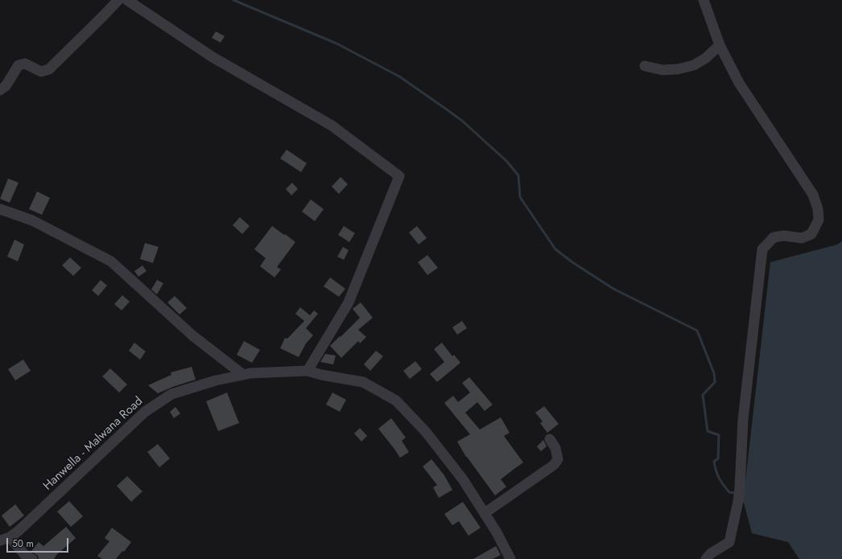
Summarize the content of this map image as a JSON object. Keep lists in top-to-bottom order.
{
  "streets": {
    "street": ["Hanwella - Malwana Road"]
  },
  "scale_bar": "50 m"
}
